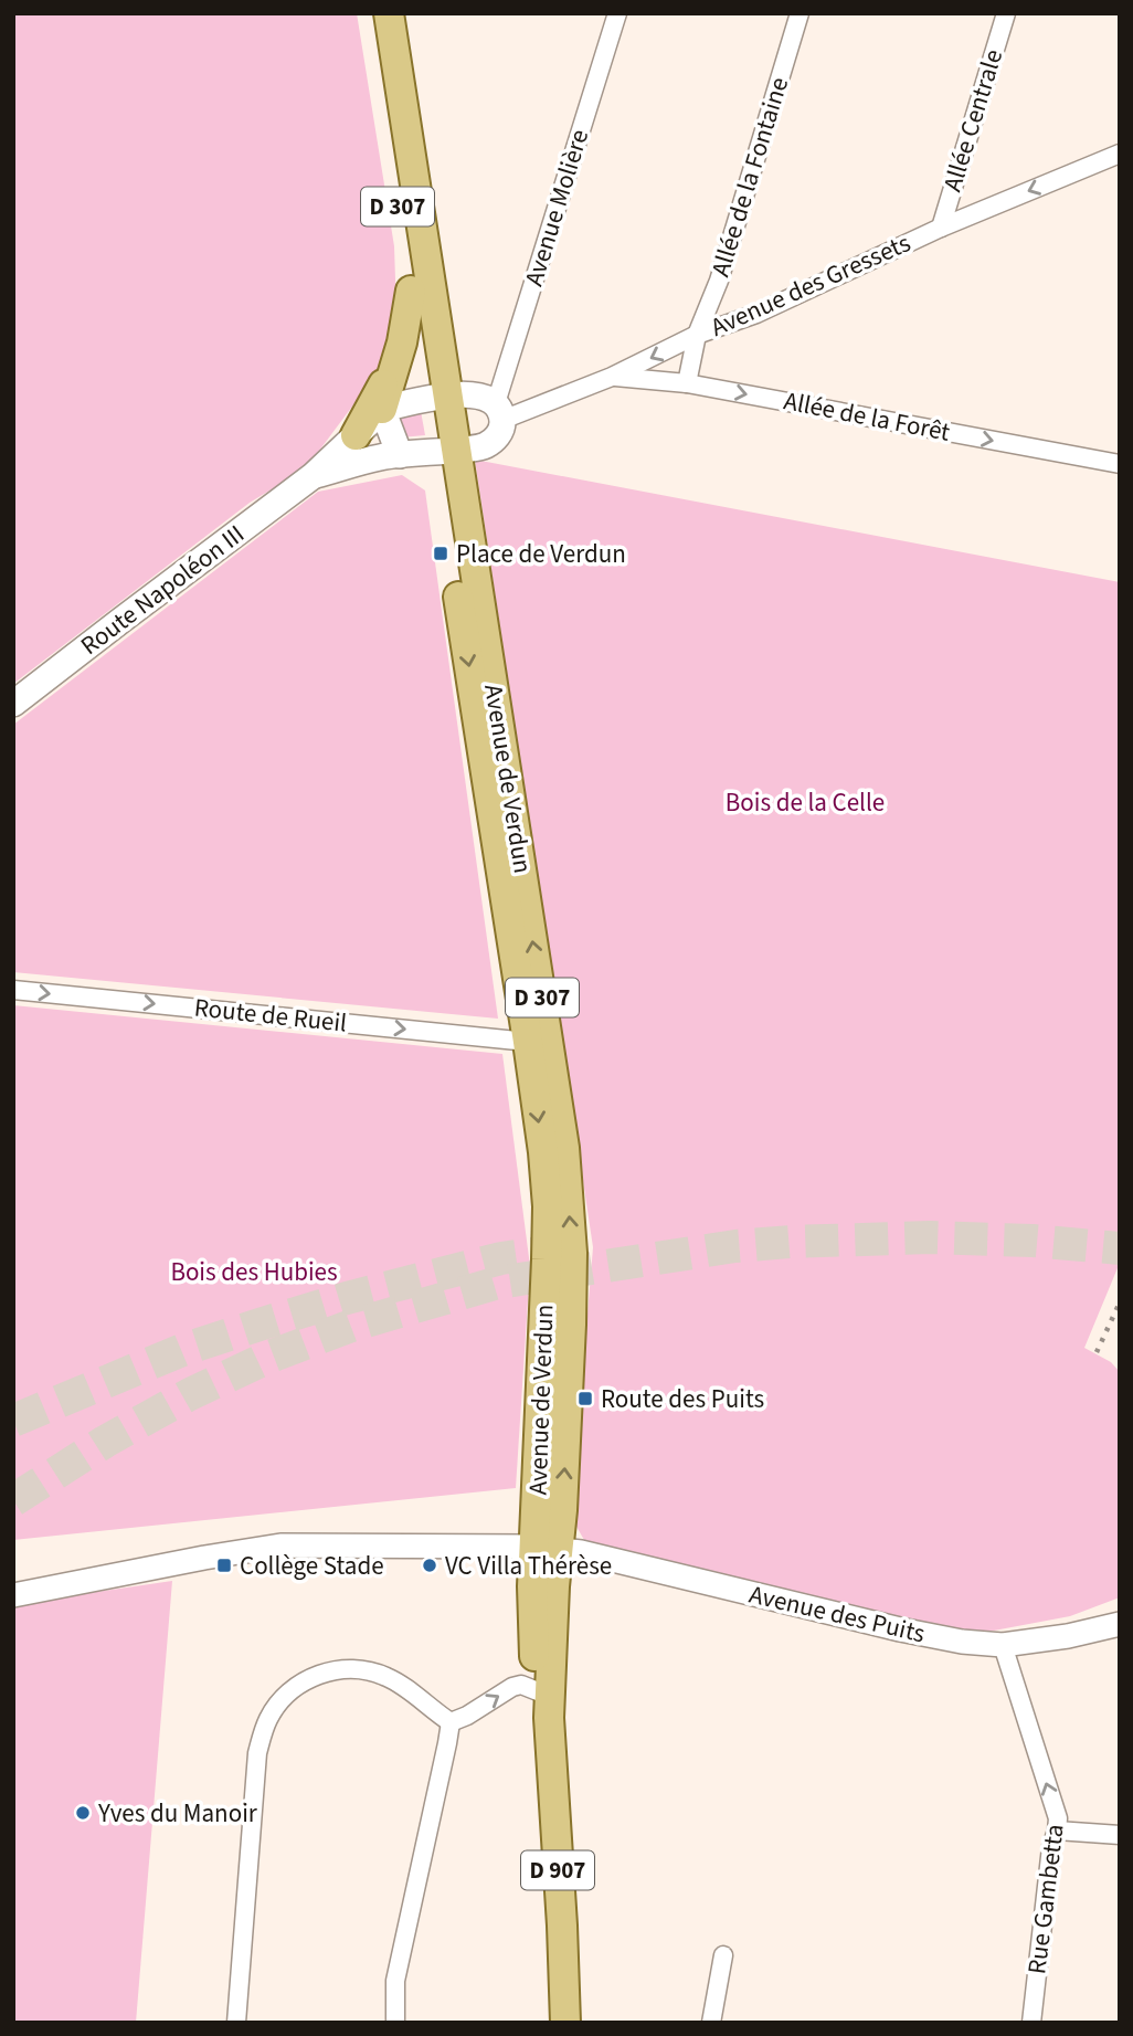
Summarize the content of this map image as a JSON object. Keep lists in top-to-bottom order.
{
  "streets": {
    "main road": [
      "D 307",
      "Route Napoléon III",
      "Avenue de Verdun",
      "D 907"
    ],
    "street": [
      "Allée Centrale",
      "Allée de la Fontaine",
      "Avenue Molière",
      "Avenue des Gressets",
      "Allée de la Forêt",
      "Route de Rueil",
      "Avenue des Puits",
      "Rue Gambetta"
    ]
  },
  "crossings": [
    ["Allée Centrale", "Avenue des Gressets"],
    ["Allée de la Fontaine", "Avenue des Gressets"],
    ["Allée de la Fontaine", "Allée de la Forêt"],
    ["Avenue Molière", "Avenue des Gressets"],
    ["Avenue des Gressets", "Allée de la Forêt"],
    ["Route Napoléon III", "Avenue de Verdun"],
    ["Avenue de Verdun", "Route de Rueil"],
    ["Avenue de Verdun", "Avenue des Puits"],
    ["Avenue de Verdun", "D 907"],
    ["Avenue des Puits", "D 907"],
    ["Avenue des Puits", "Rue Gambetta"]
  ],
  "one_way": [
    "Avenue des Gressets",
    "Allée de la Forêt",
    "Route de Rueil",
    "Rue Gambetta"
  ],
  "parks": ["Bois de la Celle", "Bois des Hubies"],
  "places": {
    "transit": ["Place de Verdun", "Route des Puits", "Collège Stade"],
    "other": ["VC Villa Thérèse", "Yves du Manoir"]
  }
}
